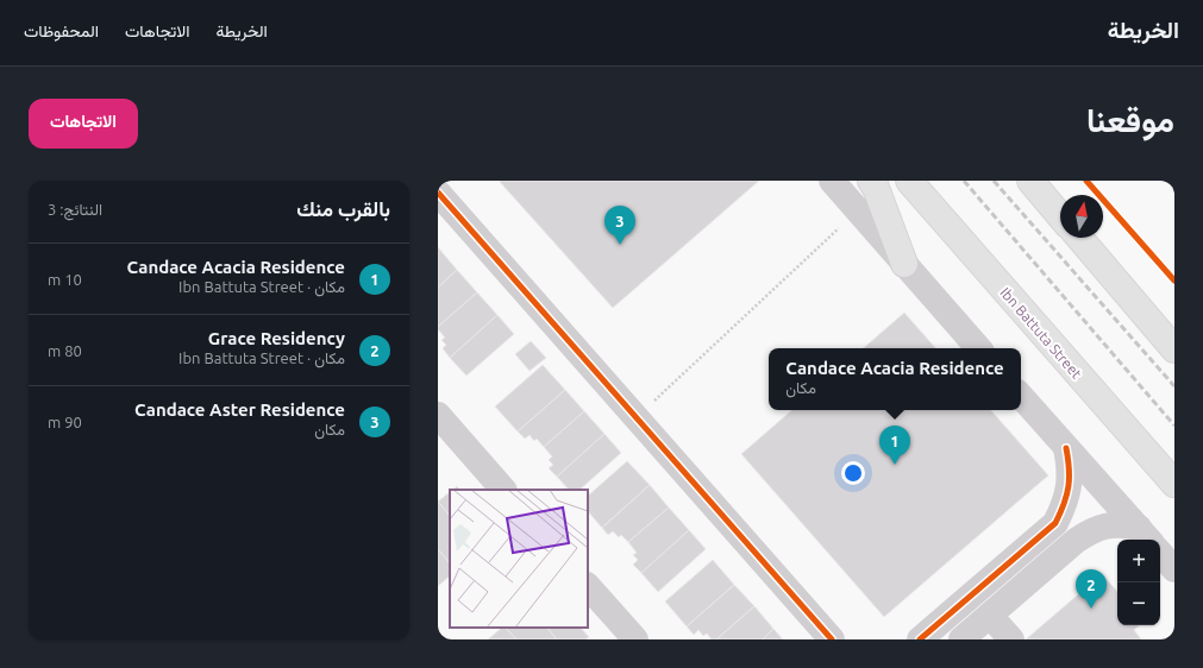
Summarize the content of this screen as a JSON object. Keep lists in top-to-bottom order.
{
  "streets": {
    "main road": ["Ibn Battuta Street"]
  },
  "north": "top",
  "page": {
    "header": "الخريطة",
    "nav": ["الخريطة", "الاتجاهات", "المحفوظات"],
    "title": "موقعنا",
    "buttons": "الاتجاهات",
    "heading": ["بالقرب منك", "النتائج: 3"],
    "pins": ["3", "1", "2"],
    "list": [
      {
        "mark": "1",
        "name": "Candace Acacia Residence",
        "note": "مكان · Ibn Battuta Street",
        "value": "10 m"
      },
      {
        "mark": "2",
        "name": "Grace Residency",
        "note": "مكان · Ibn Battuta Street",
        "value": "80 m"
      },
      {
        "mark": "3",
        "name": "Candace Aster Residence",
        "note": "مكان",
        "value": "90 m"
      }
    ],
    "popup": ["Candace Acacia Residence", "مكان"],
    "map_buttons": ["+", "−"]
  }
}
